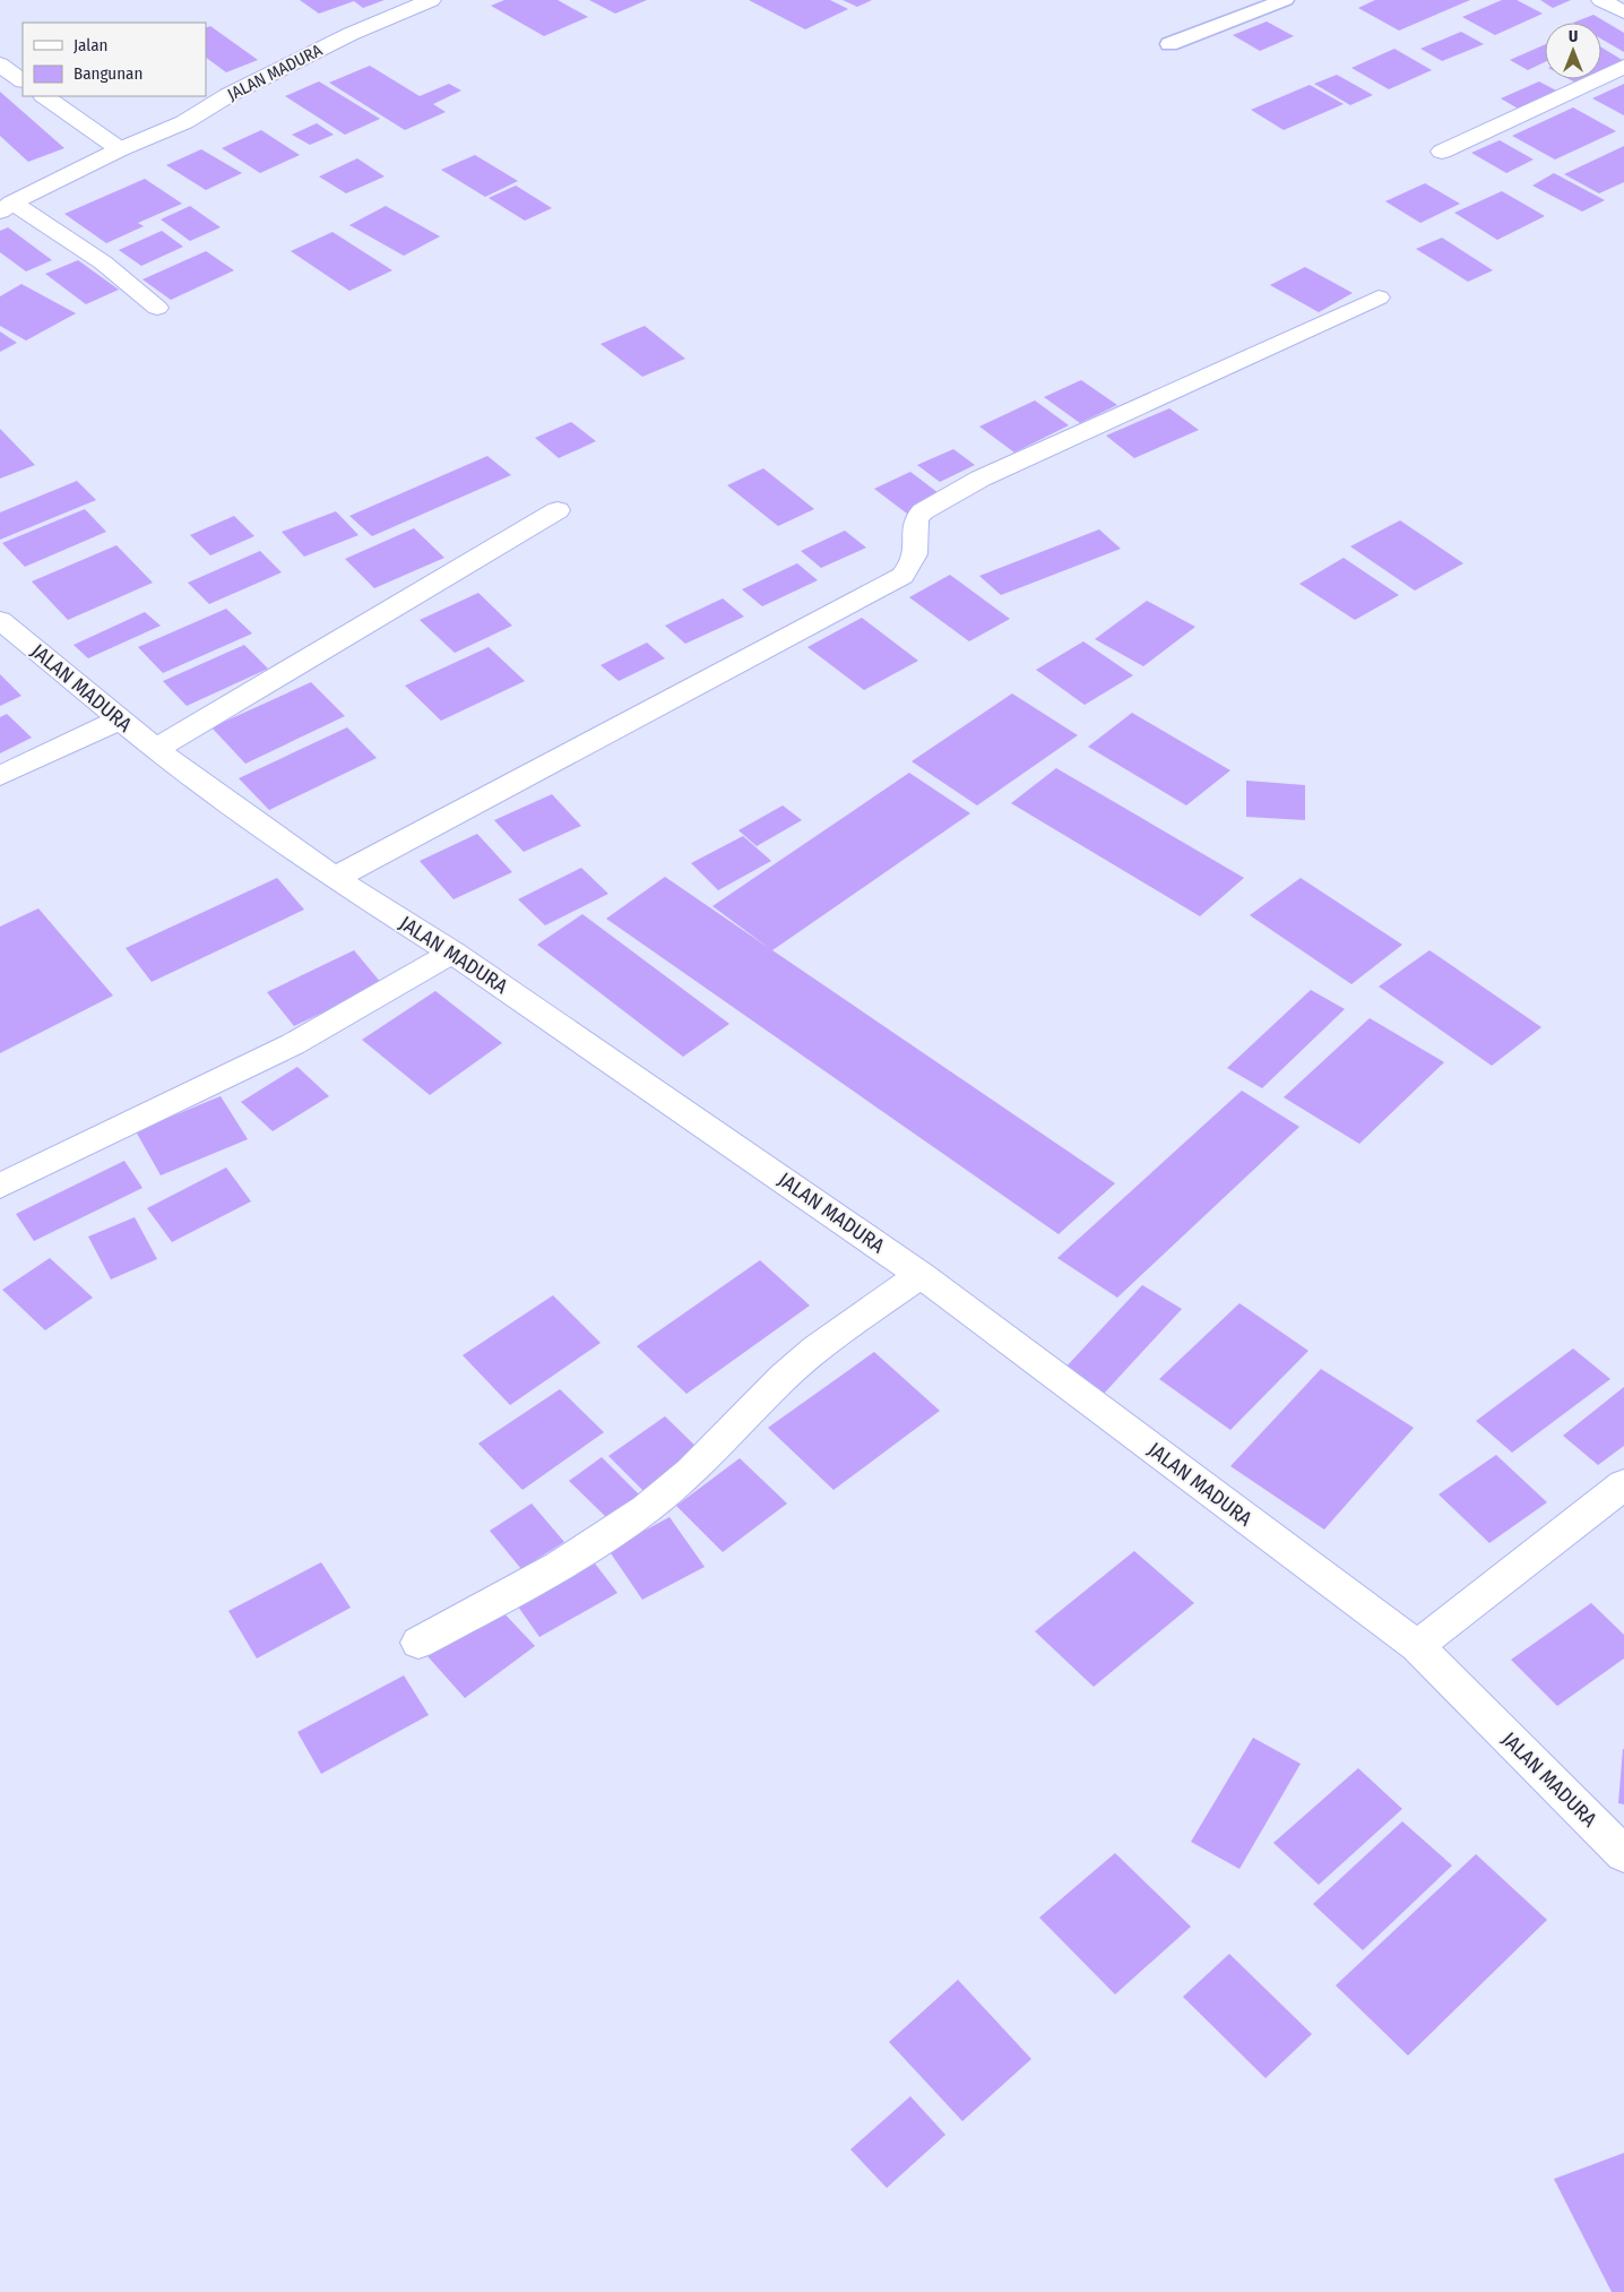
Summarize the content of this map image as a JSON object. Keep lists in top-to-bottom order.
{
  "streets": {
    "street": ["JALAN MADURA"]
  },
  "legend": ["Jalan", "Bangunan"],
  "north": "top"
}
